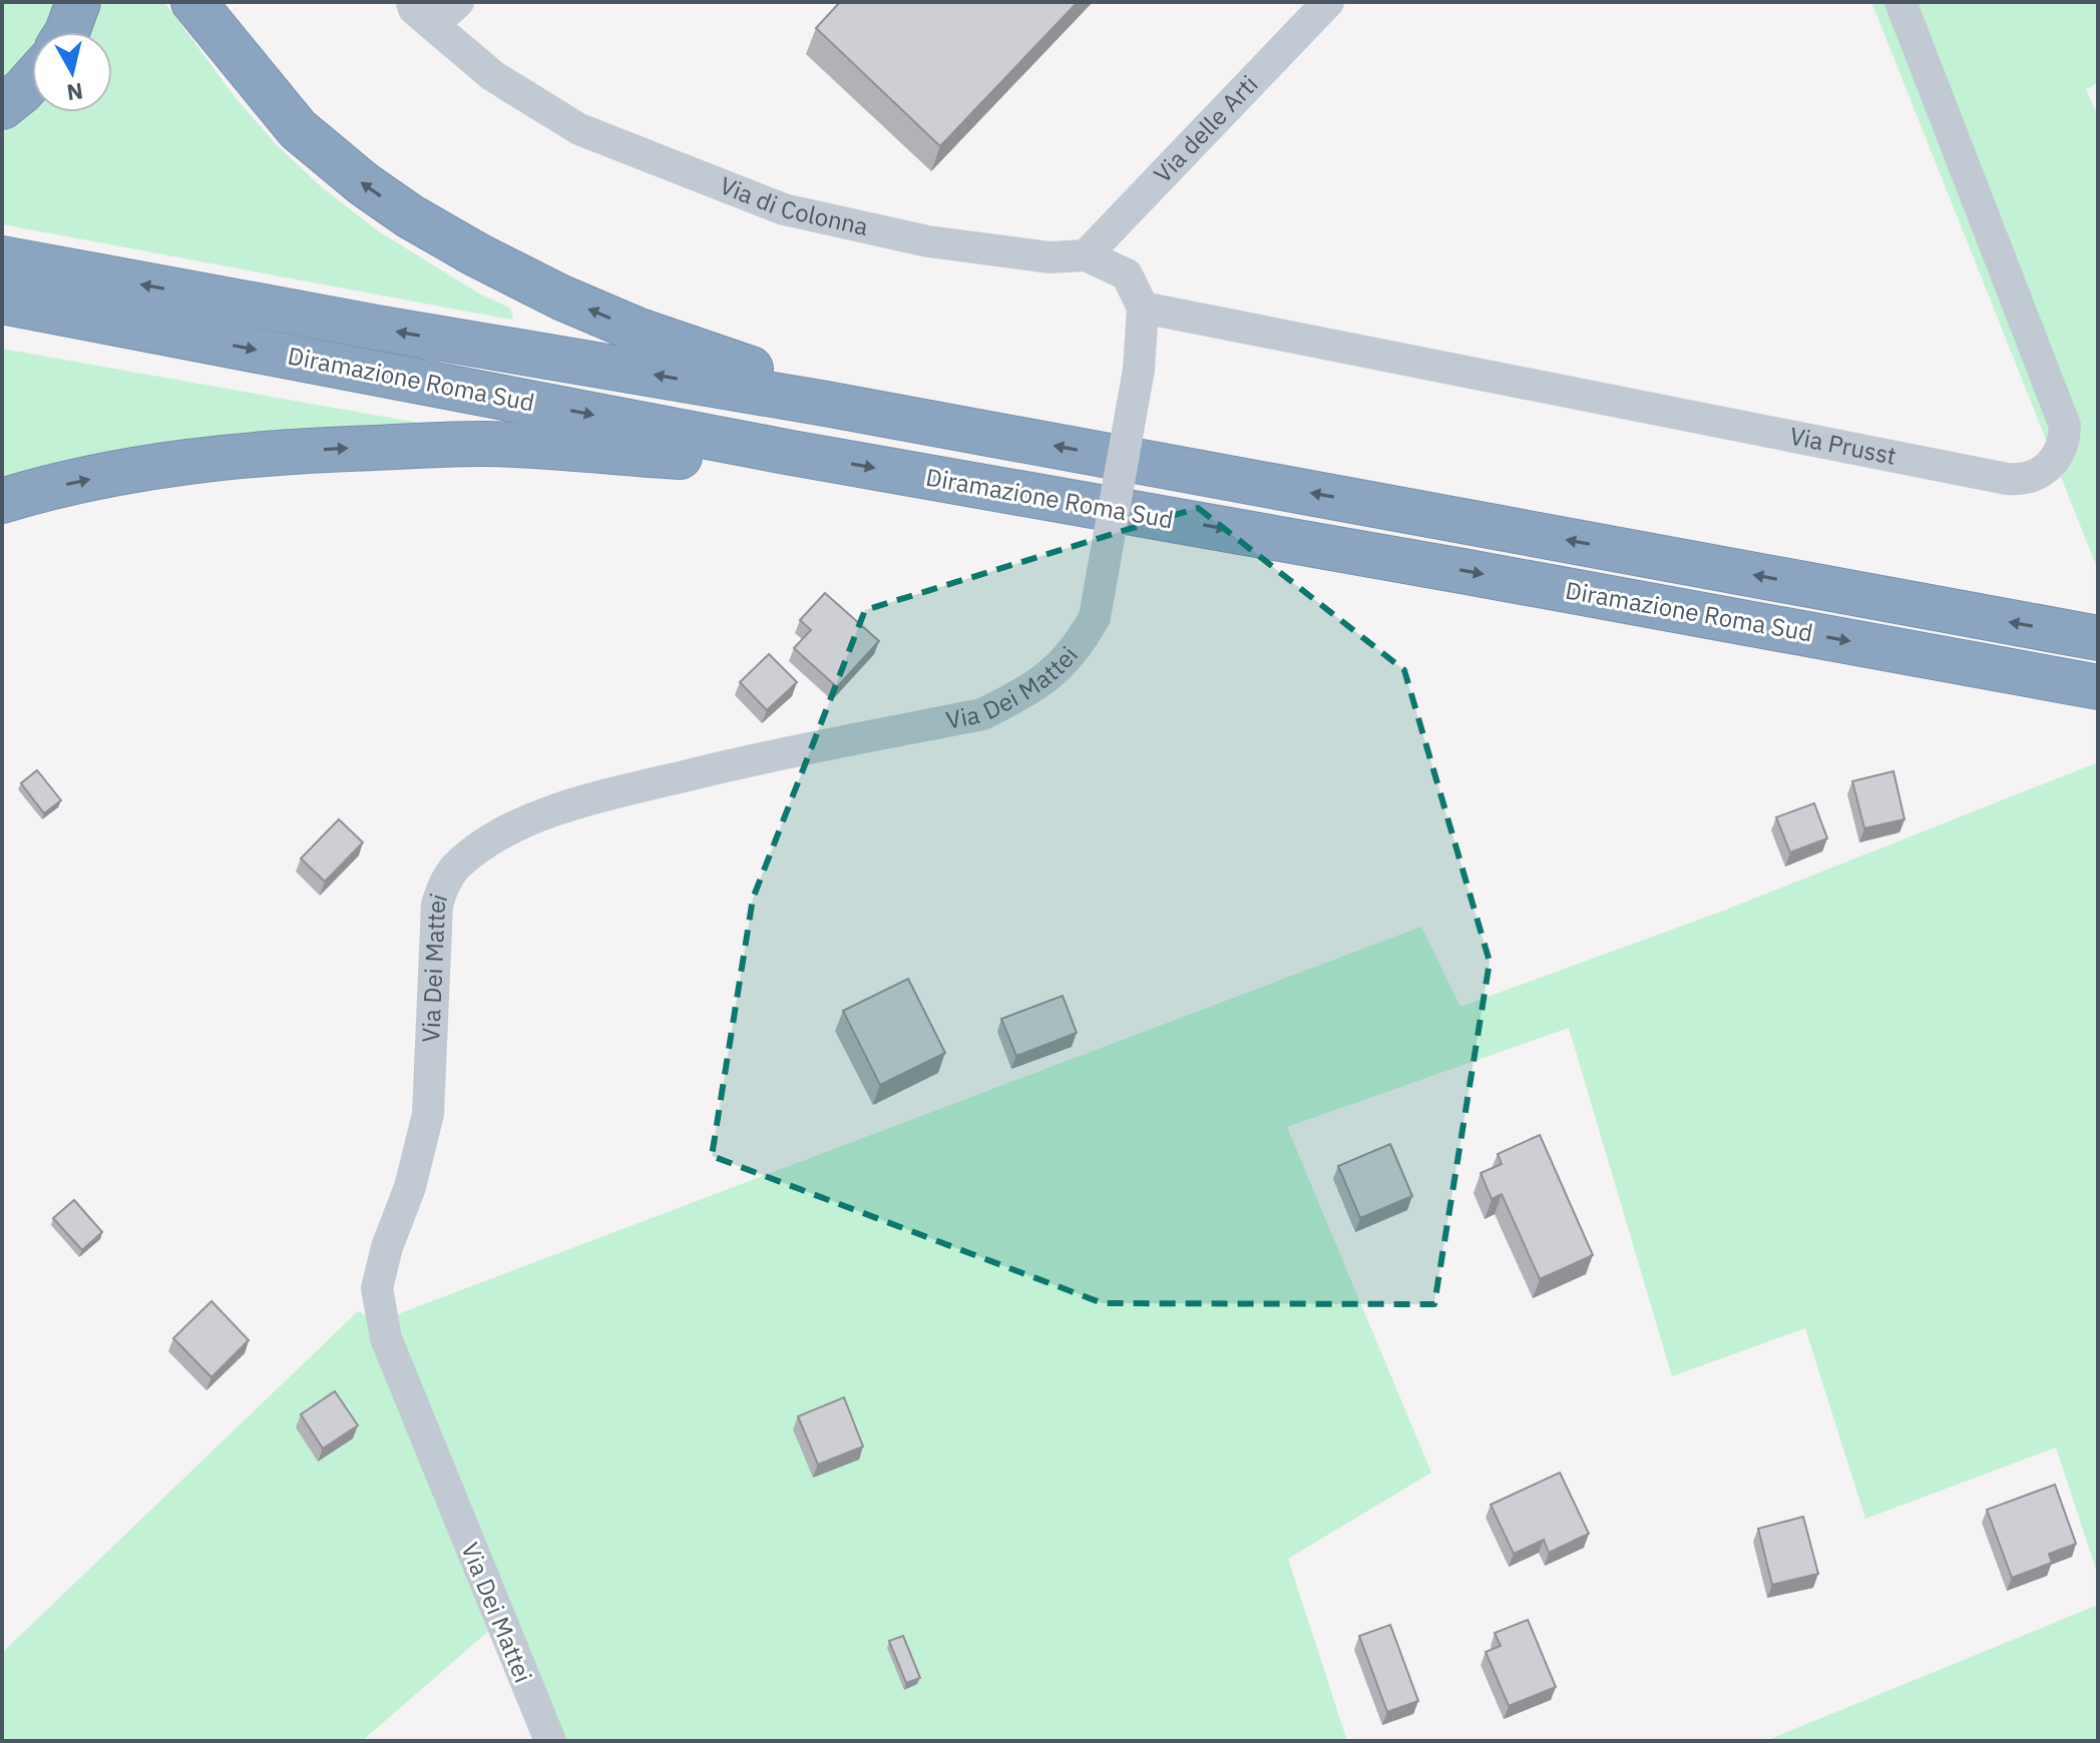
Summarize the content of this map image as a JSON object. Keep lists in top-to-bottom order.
{
  "streets": {
    "highway": ["Diramazione Roma Sud"],
    "street": [
      "Via delle Arti",
      "Via di Colonna",
      "Via Prusst",
      "Via Dei Mattei"
    ]
  },
  "crossings": [
    ["Via delle Arti", "Via di Colonna"],
    ["Via di Colonna", "Via Prusst"],
    ["Via di Colonna", "Via Dei Mattei"],
    ["Via Prusst", "Via Dei Mattei"]
  ],
  "north": "bottom"
}
